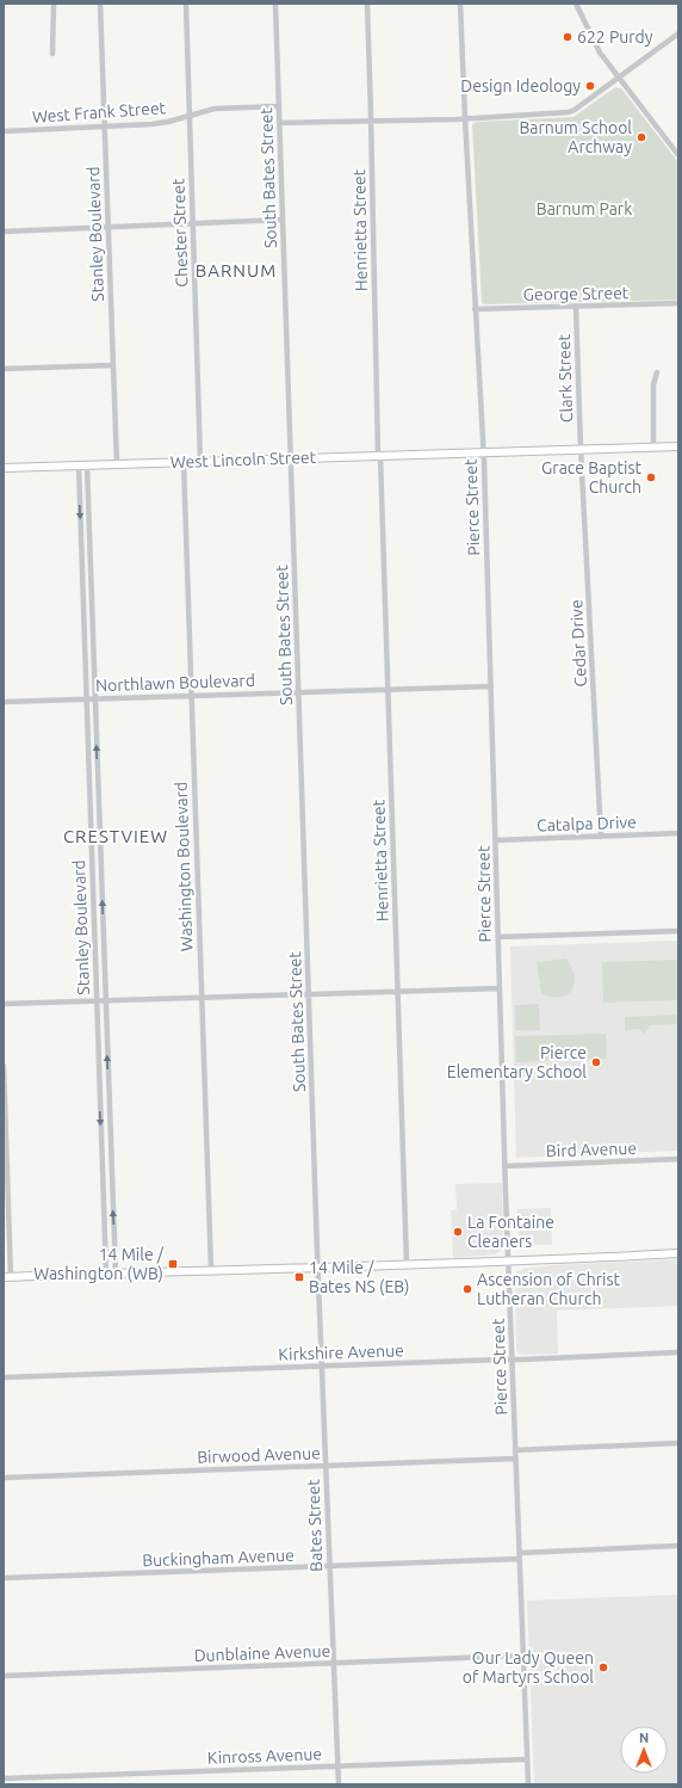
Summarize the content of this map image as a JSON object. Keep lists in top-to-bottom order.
{
  "streets": {
    "street": [
      "West Frank Street",
      "South Bates Street",
      "Henrietta Street",
      "Chester Street",
      "Stanley Boulevard",
      "George Street",
      "Clark Street",
      "West Lincoln Street",
      "Pierce Street",
      "Cedar Drive",
      "Northlawn Boulevard",
      "Catalpa Drive",
      "Washington Boulevard",
      "Bird Avenue",
      "Kirkshire Avenue",
      "Birwood Avenue",
      "Bates Street",
      "Buckingham Avenue",
      "Dunblaine Avenue",
      "Kinross Avenue"
    ]
  },
  "crossings": [
    ["West Frank Street", "South Bates Street"],
    ["West Frank Street", "Chester Street"],
    ["West Frank Street", "Stanley Boulevard"],
    ["South Bates Street", "West Lincoln Street"],
    ["South Bates Street", "Northlawn Boulevard"],
    ["South Bates Street", "Bates Street"],
    ["Henrietta Street", "West Lincoln Street"],
    ["Henrietta Street", "Northlawn Boulevard"],
    ["Chester Street", "West Lincoln Street"],
    ["Stanley Boulevard", "West Lincoln Street"],
    ["Stanley Boulevard", "Northlawn Boulevard"],
    ["George Street", "Clark Street"],
    ["George Street", "Pierce Street"],
    ["Clark Street", "West Lincoln Street"],
    ["Clark Street", "Cedar Drive"],
    ["West Lincoln Street", "Pierce Street"],
    ["West Lincoln Street", "Cedar Drive"],
    ["West Lincoln Street", "Washington Boulevard"],
    ["Pierce Street", "Northlawn Boulevard"],
    ["Pierce Street", "Catalpa Drive"],
    ["Pierce Street", "Bird Avenue"],
    ["Pierce Street", "Kirkshire Avenue"],
    ["Pierce Street", "Birwood Avenue"],
    ["Pierce Street", "Buckingham Avenue"],
    ["Pierce Street", "Dunblaine Avenue"],
    ["Pierce Street", "Kinross Avenue"],
    ["Cedar Drive", "Catalpa Drive"],
    ["Northlawn Boulevard", "Washington Boulevard"],
    ["Kirkshire Avenue", "Bates Street"],
    ["Birwood Avenue", "Bates Street"],
    ["Bates Street", "Buckingham Avenue"],
    ["Bates Street", "Dunblaine Avenue"],
    ["Bates Street", "Kinross Avenue"]
  ],
  "districts": ["BARNUM", "CRESTVIEW"],
  "parks": ["Barnum Park"],
  "places": {
    "other": [
      "622 Purdy",
      "Design Ideology",
      "Barnum School Archway",
      "Grace Baptist Church",
      "Pierce Elementary School",
      "La Fontaine Cleaners",
      "Ascension of Christ Lutheran Church",
      "Our Lady Queen of Martyrs School"
    ],
    "transit": ["14 Mile / Washington (WB)", "14 Mile / Bates NS (EB)"]
  },
  "north": "top"
}
